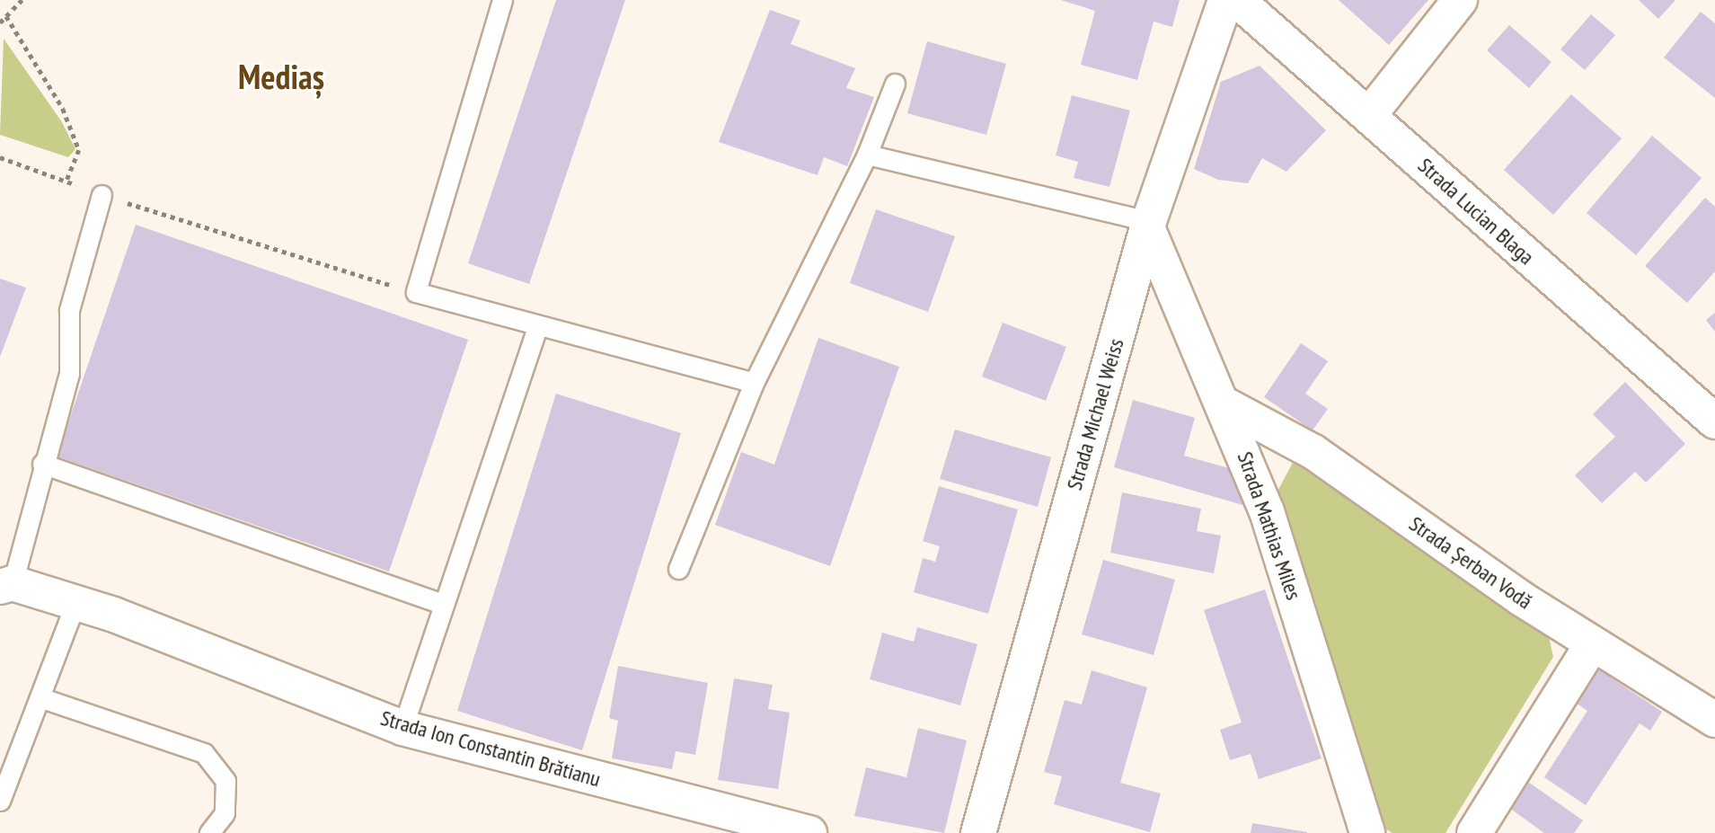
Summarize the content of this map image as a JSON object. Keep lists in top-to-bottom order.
{
  "streets": {
    "street": [
      "Strada Lucian Blaga",
      "Strada Michael Weiss",
      "Strada Mathias Miles",
      "Strada Șerban Vodă",
      "Strada Ion Constantin Brătianu"
    ]
  },
  "crossings": [
    ["Strada Michael Weiss", "Strada Mathias Miles"],
    ["Strada Mathias Miles", "Strada Șerban Vodă"]
  ],
  "districts": ["Mediaș"]
}
